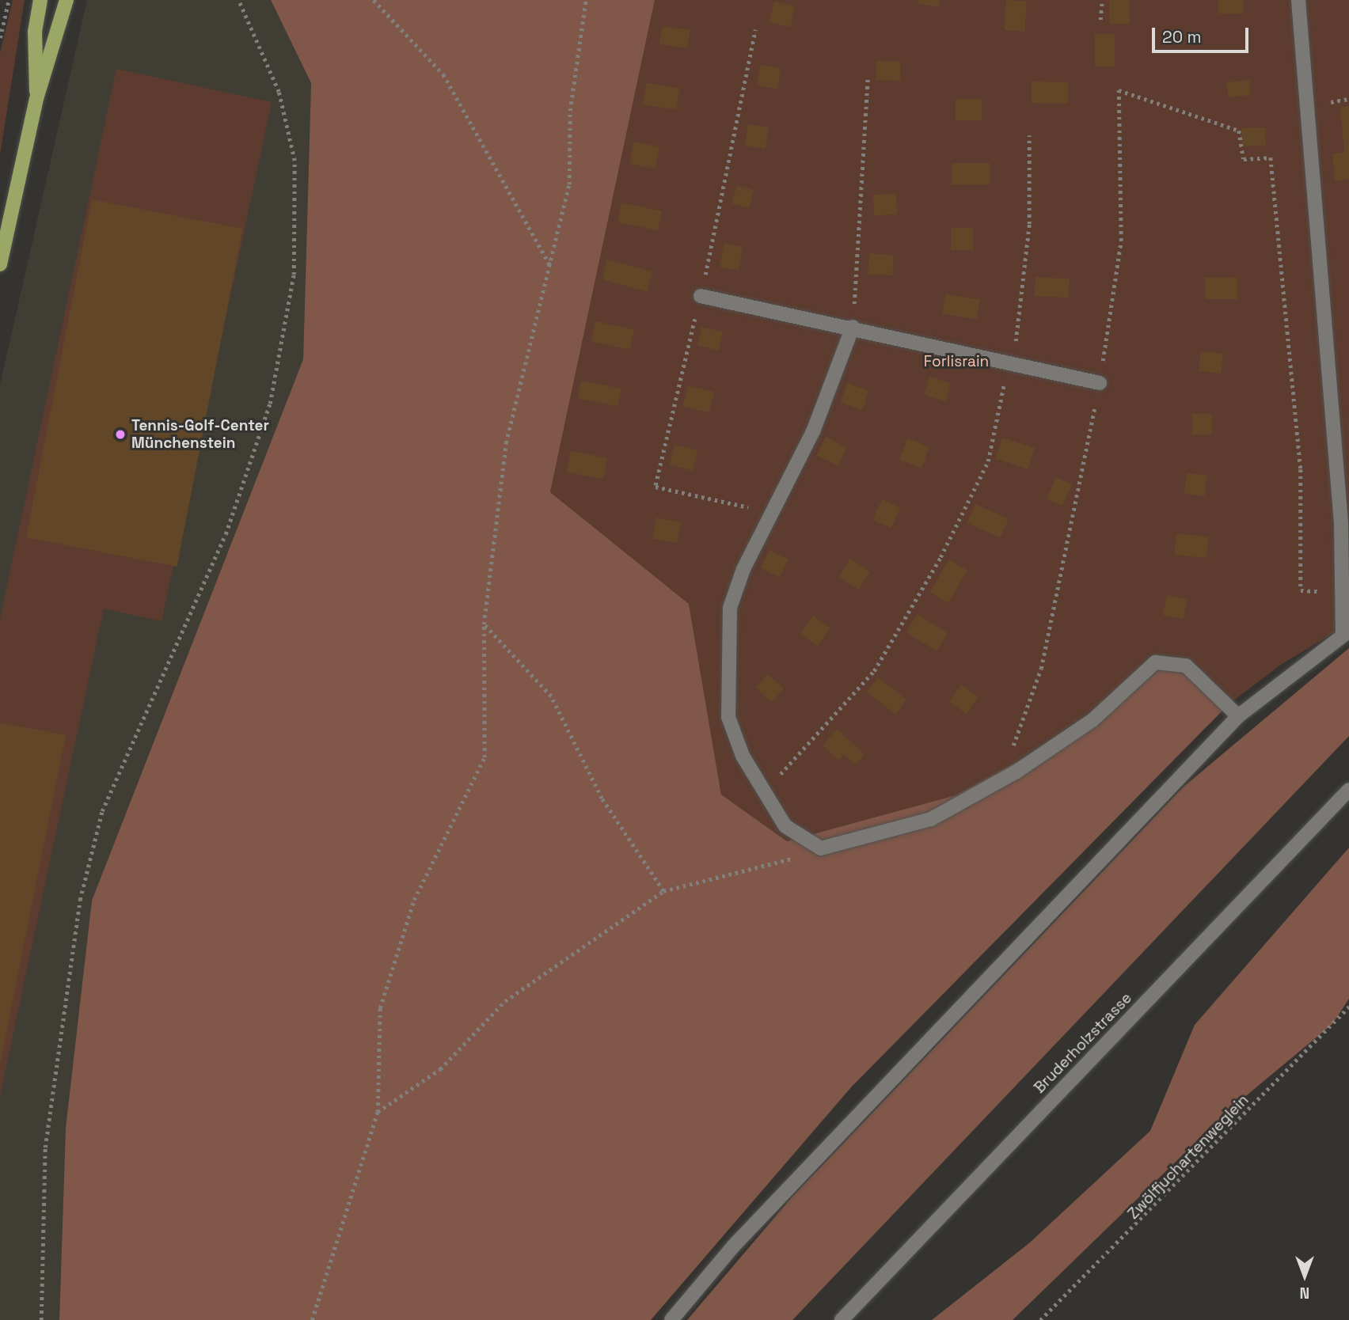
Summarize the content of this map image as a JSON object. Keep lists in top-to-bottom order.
{
  "streets": {
    "street": ["Bruderholzstrasse"],
    "path": ["Zwölfjuchartenweglein"]
  },
  "parks": ["Forlisrain"],
  "places": ["Tennis-Golf-Center Münchenstein"],
  "scale_bar": "20 m",
  "north": "bottom"
}
